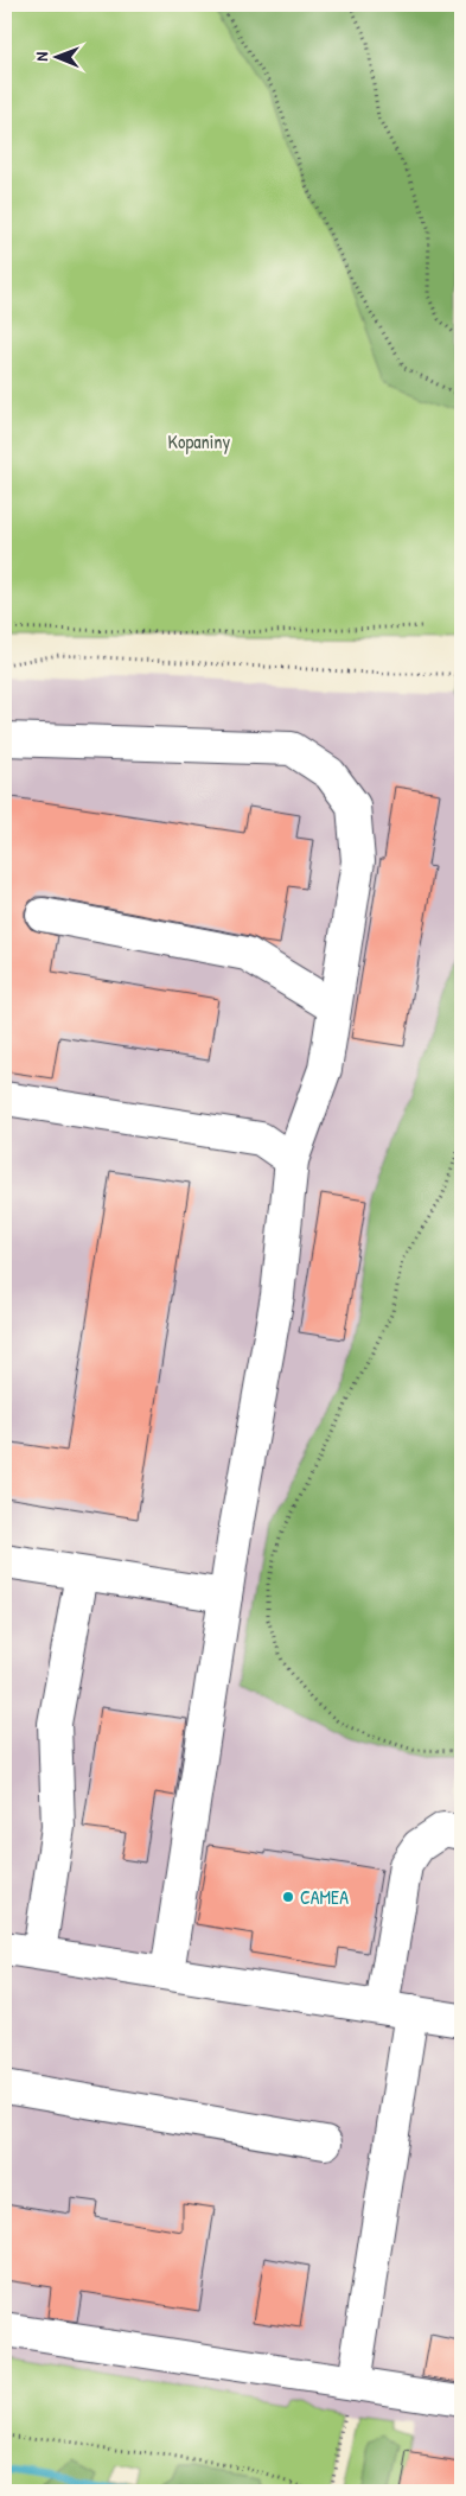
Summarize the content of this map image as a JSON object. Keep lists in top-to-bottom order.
{
  "parks": ["Kopaniny"],
  "places": ["CAMEA"],
  "north": "left"
}
